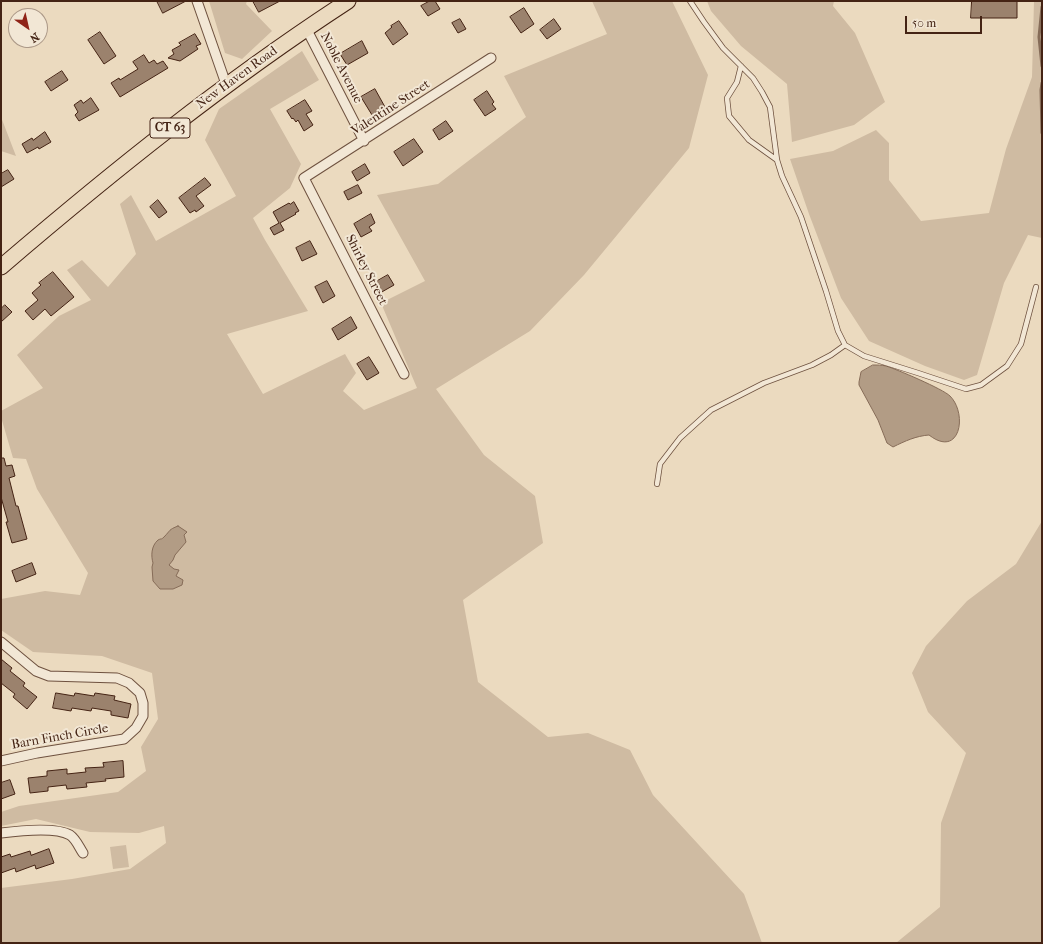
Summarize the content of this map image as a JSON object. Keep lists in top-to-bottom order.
{
  "streets": {
    "main road": ["New Haven Road", "CT 63"],
    "street": [
      "Noble Avenue",
      "Valentine Street",
      "Shirley Street",
      "Barn Finch Circle"
    ]
  },
  "crossings": [
    ["Noble Avenue", "New Haven Road"],
    ["Noble Avenue", "Valentine Street"],
    ["Valentine Street", "Shirley Street"]
  ],
  "scale_bar": "50 m",
  "north": "bottom right"
}
